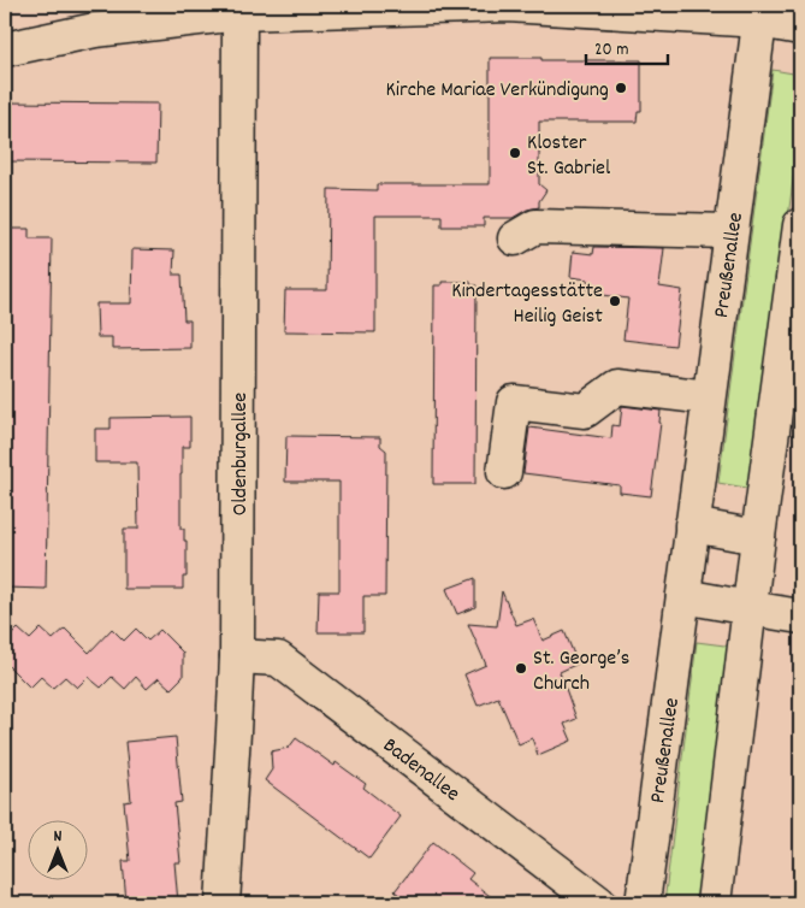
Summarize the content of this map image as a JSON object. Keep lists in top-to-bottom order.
{
  "streets": {
    "street": ["Preußenallee", "Oldenburgallee", "Badenallee"]
  },
  "crossings": [
    ["Oldenburgallee", "Badenallee"]
  ],
  "places": [
    "Kirche Mariae Verkündigung",
    "Kloster St. Gabriel",
    "Kindertagesstätte Heilig Geist",
    "St. George’s Church"
  ],
  "scale_bar": "20 m",
  "north": "top"
}
